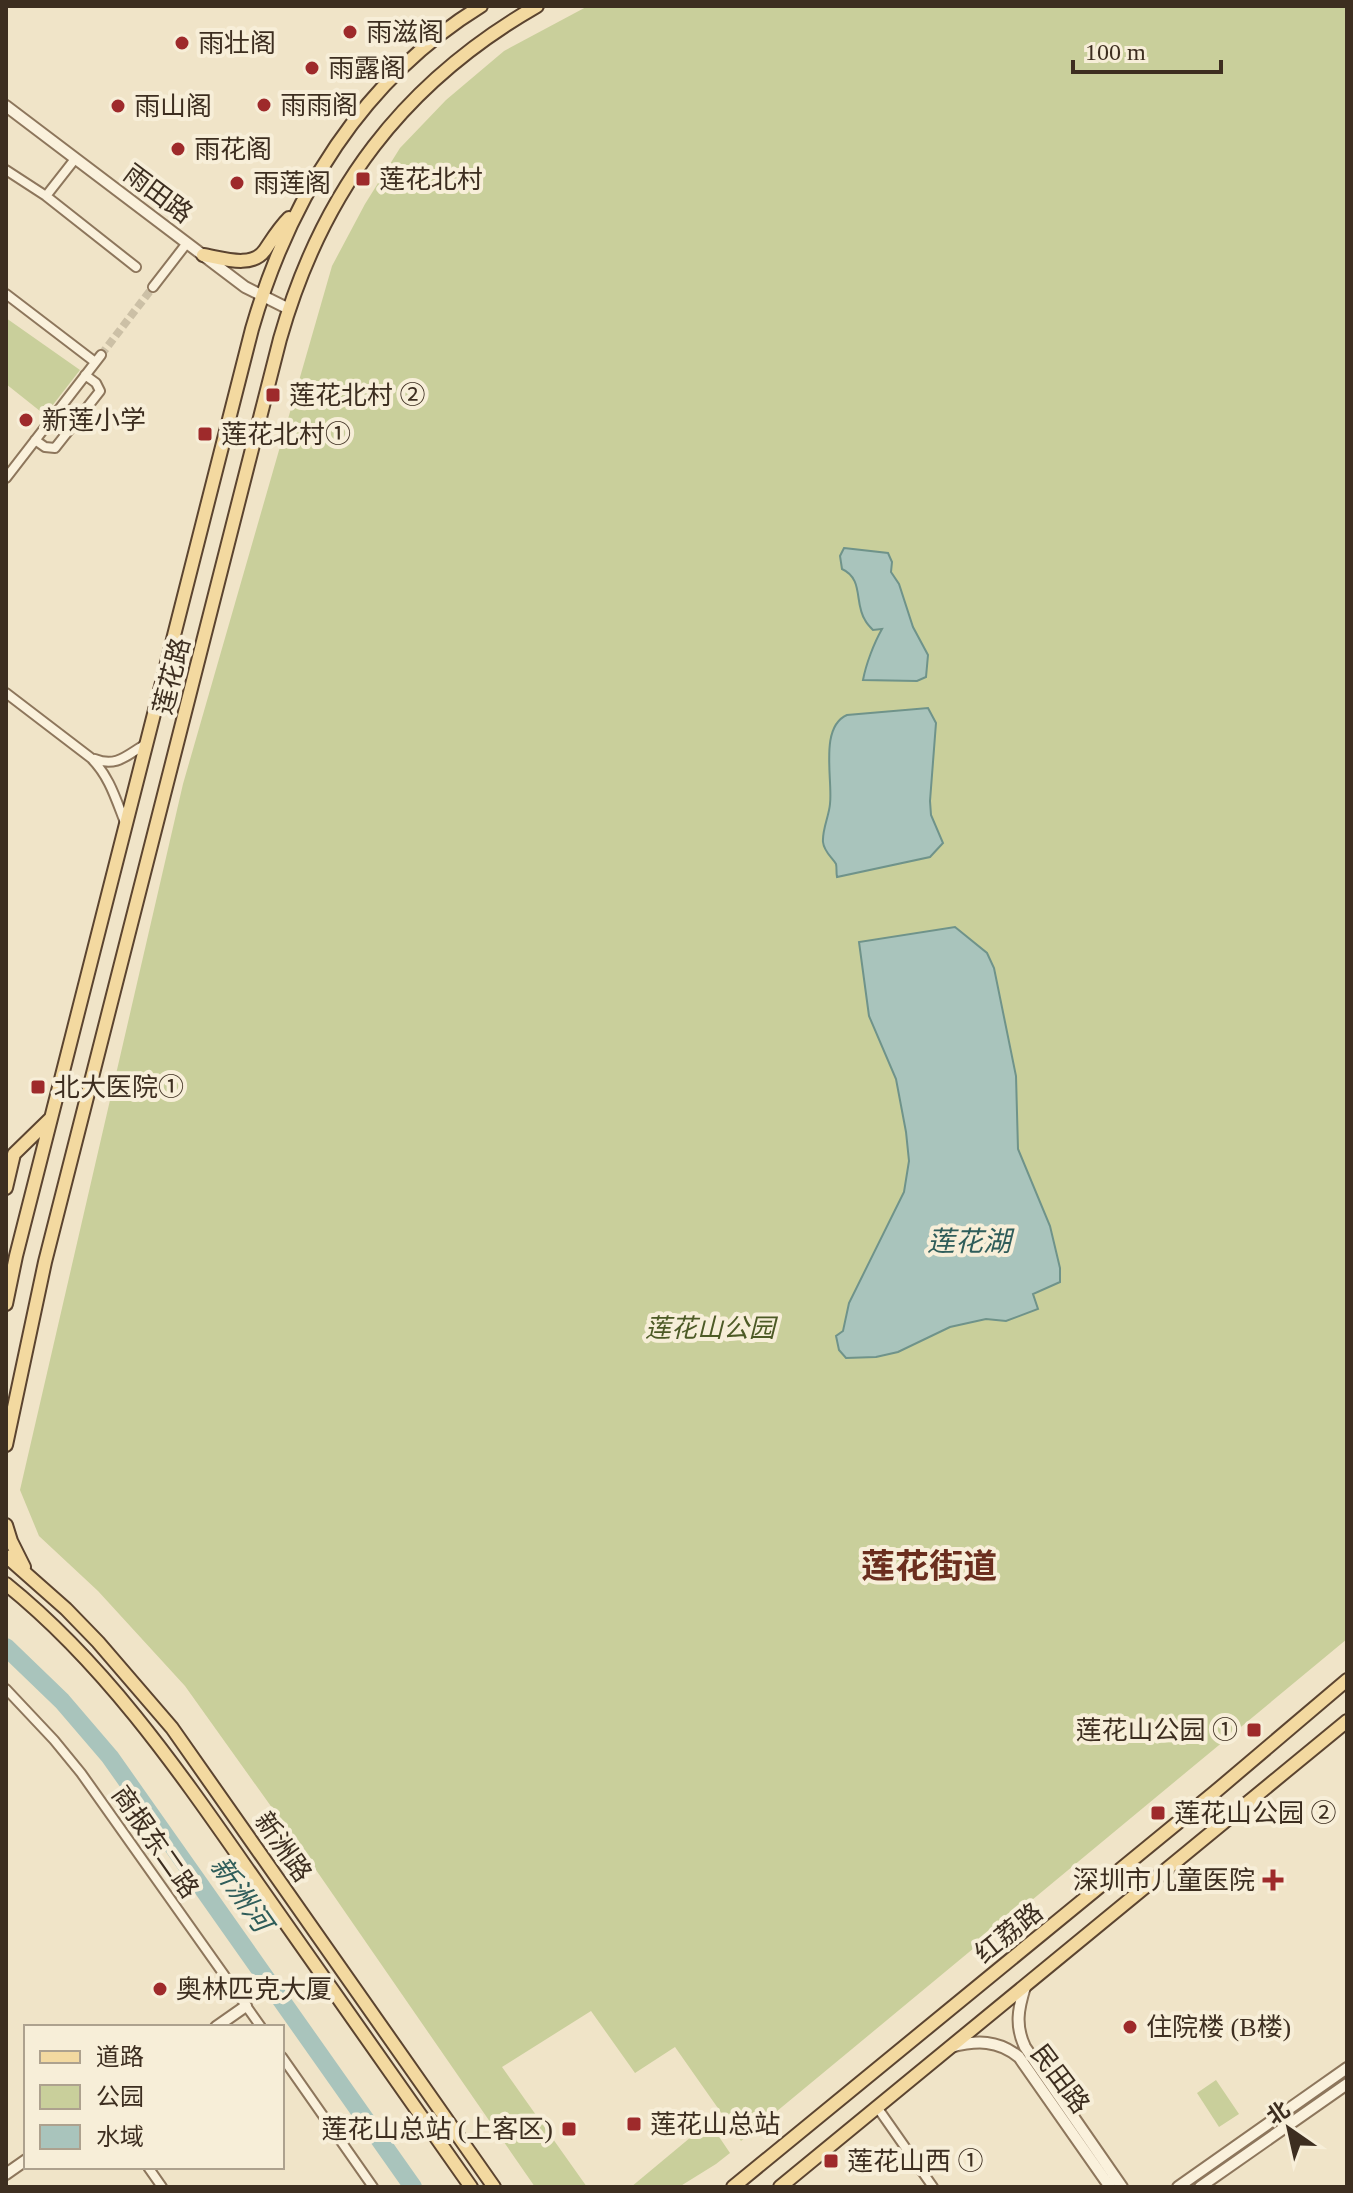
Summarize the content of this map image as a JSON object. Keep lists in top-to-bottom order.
{
  "streets": {
    "main road": ["莲花路", "新洲路", "红荔路"],
    "street": ["雨田路", "商报东二路", "民田路"]
  },
  "crossings": [
    ["雨田路", "莲花路"],
    ["红荔路", "民田路"]
  ],
  "districts": ["莲花街道"],
  "water": ["莲花湖", "新洲河"],
  "parks": ["莲花山公园"],
  "places": {
    "other": [
      "雨滋阁",
      "雨壮阁",
      "雨露阁",
      "雨雨阁",
      "雨山阁",
      "雨花阁",
      "雨莲阁",
      "新莲小学",
      "奥林匹克大厦",
      "住院楼 (B楼)"
    ],
    "transit": [
      "莲花北村",
      "莲花北村 ②",
      "莲花北村①",
      "北大医院①",
      "莲花山公园 ①",
      "莲花山公园 ②",
      "莲花山总站",
      "莲花山总站 (上客区)",
      "莲花山西 ①"
    ],
    "health": ["深圳市儿童医院"]
  },
  "legend": ["道路", "公园", "水域"],
  "scale_bar": "100 m",
  "north": "top left"
}
